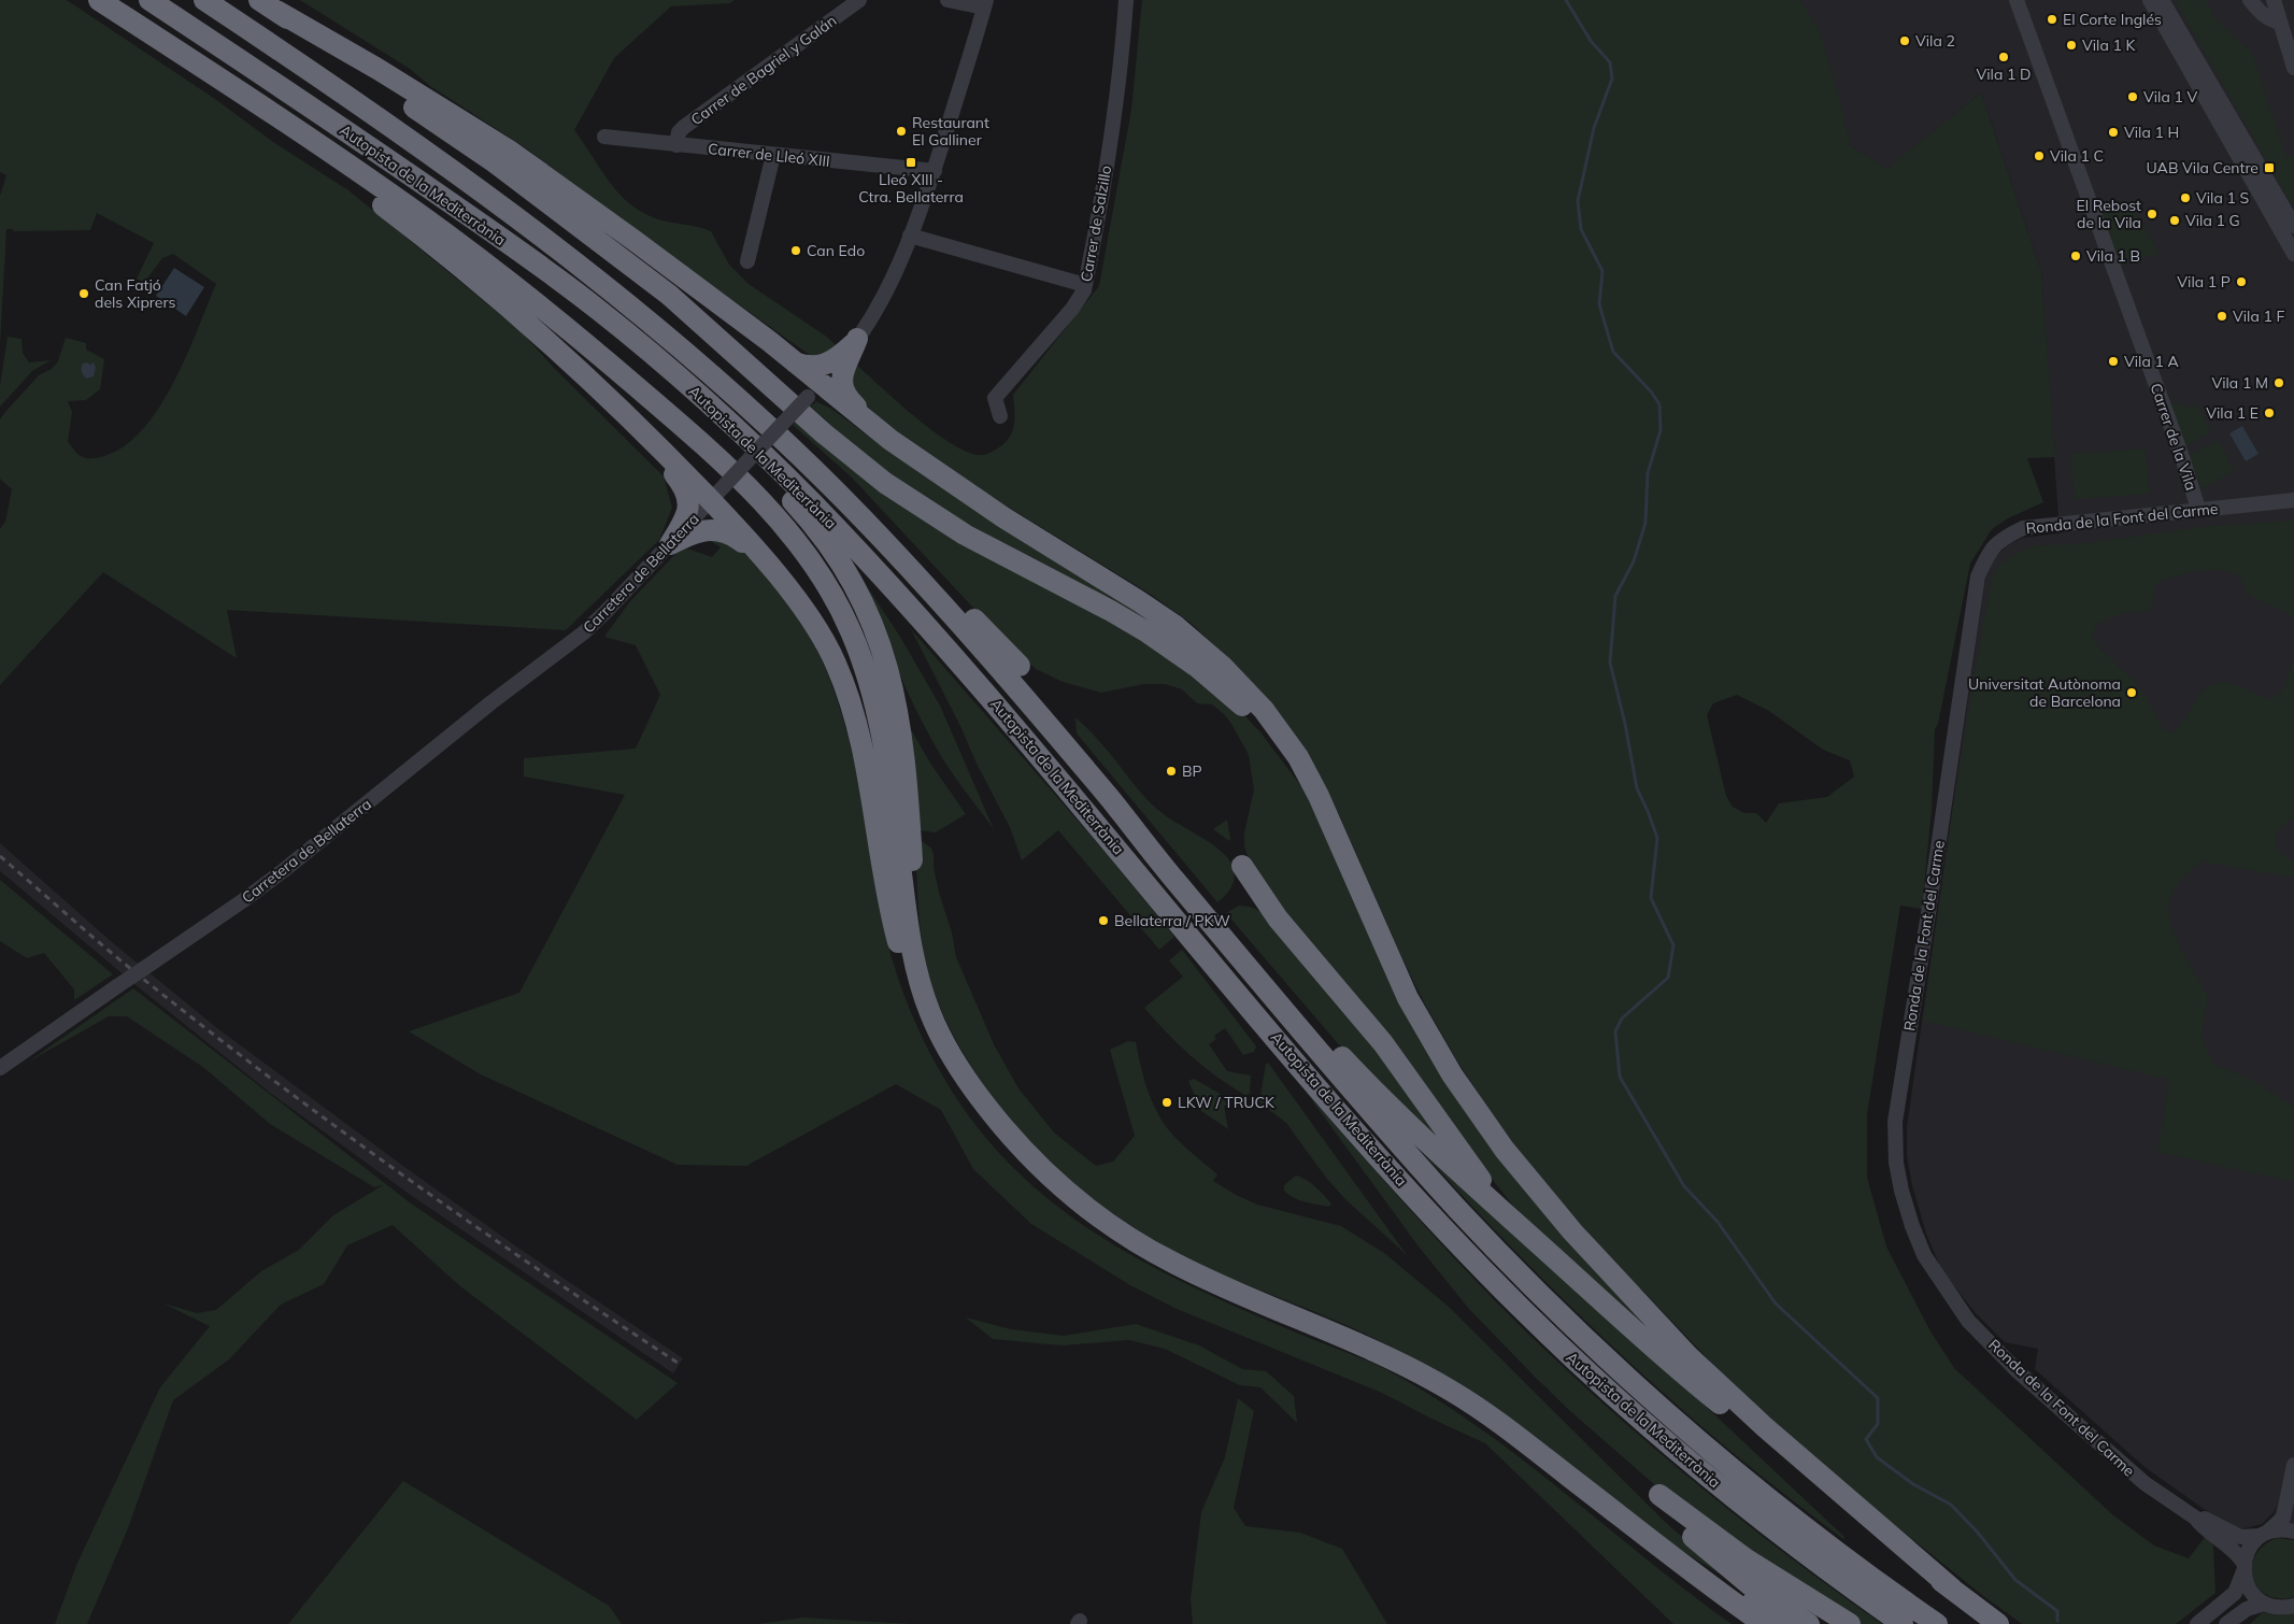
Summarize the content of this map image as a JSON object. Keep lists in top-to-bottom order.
{
  "streets": {
    "highway": ["Autopista de la Mediterrània"],
    "street": [
      "Carrer de Bagriel y Galán",
      "Carrer de Lleó XIII",
      "Carrer de Salzillo",
      "Carrer de la Vila",
      "Ronda de la Font del Carme",
      "Carretera de Bellaterra"
    ]
  },
  "crossings": [
    ["Carrer de Bagriel y Galán", "Carrer de Lleó XIII"],
    ["Carrer de Lleó XIII", "Carretera de Bellaterra"],
    ["Carrer de la Vila", "Ronda de la Font del Carme"]
  ],
  "places": {
    "other": [
      "El Corte Inglés",
      "Vila 2",
      "Vila 1 K",
      "Vila 1 D",
      "Vila 1 V",
      "Restaurant El Galliner",
      "Vila 1 H",
      "Vila 1 C",
      "Vila 1 S",
      "El Rebost de la Vila",
      "Vila 1 G",
      "Can Edo",
      "Vila 1 B",
      "Vila 1 P",
      "Can Fatjó dels Xiprers",
      "Vila 1 F",
      "Vila 1 A",
      "Vila 1 M",
      "Vila 1 E",
      "Universitat Autònoma de Barcelona",
      "BP",
      "Bellaterra / PKW",
      "LKW / TRUCK"
    ],
    "transit": ["Lleó XIII - Ctra. Bellaterra", "UAB Vila Centre"]
  }
}
